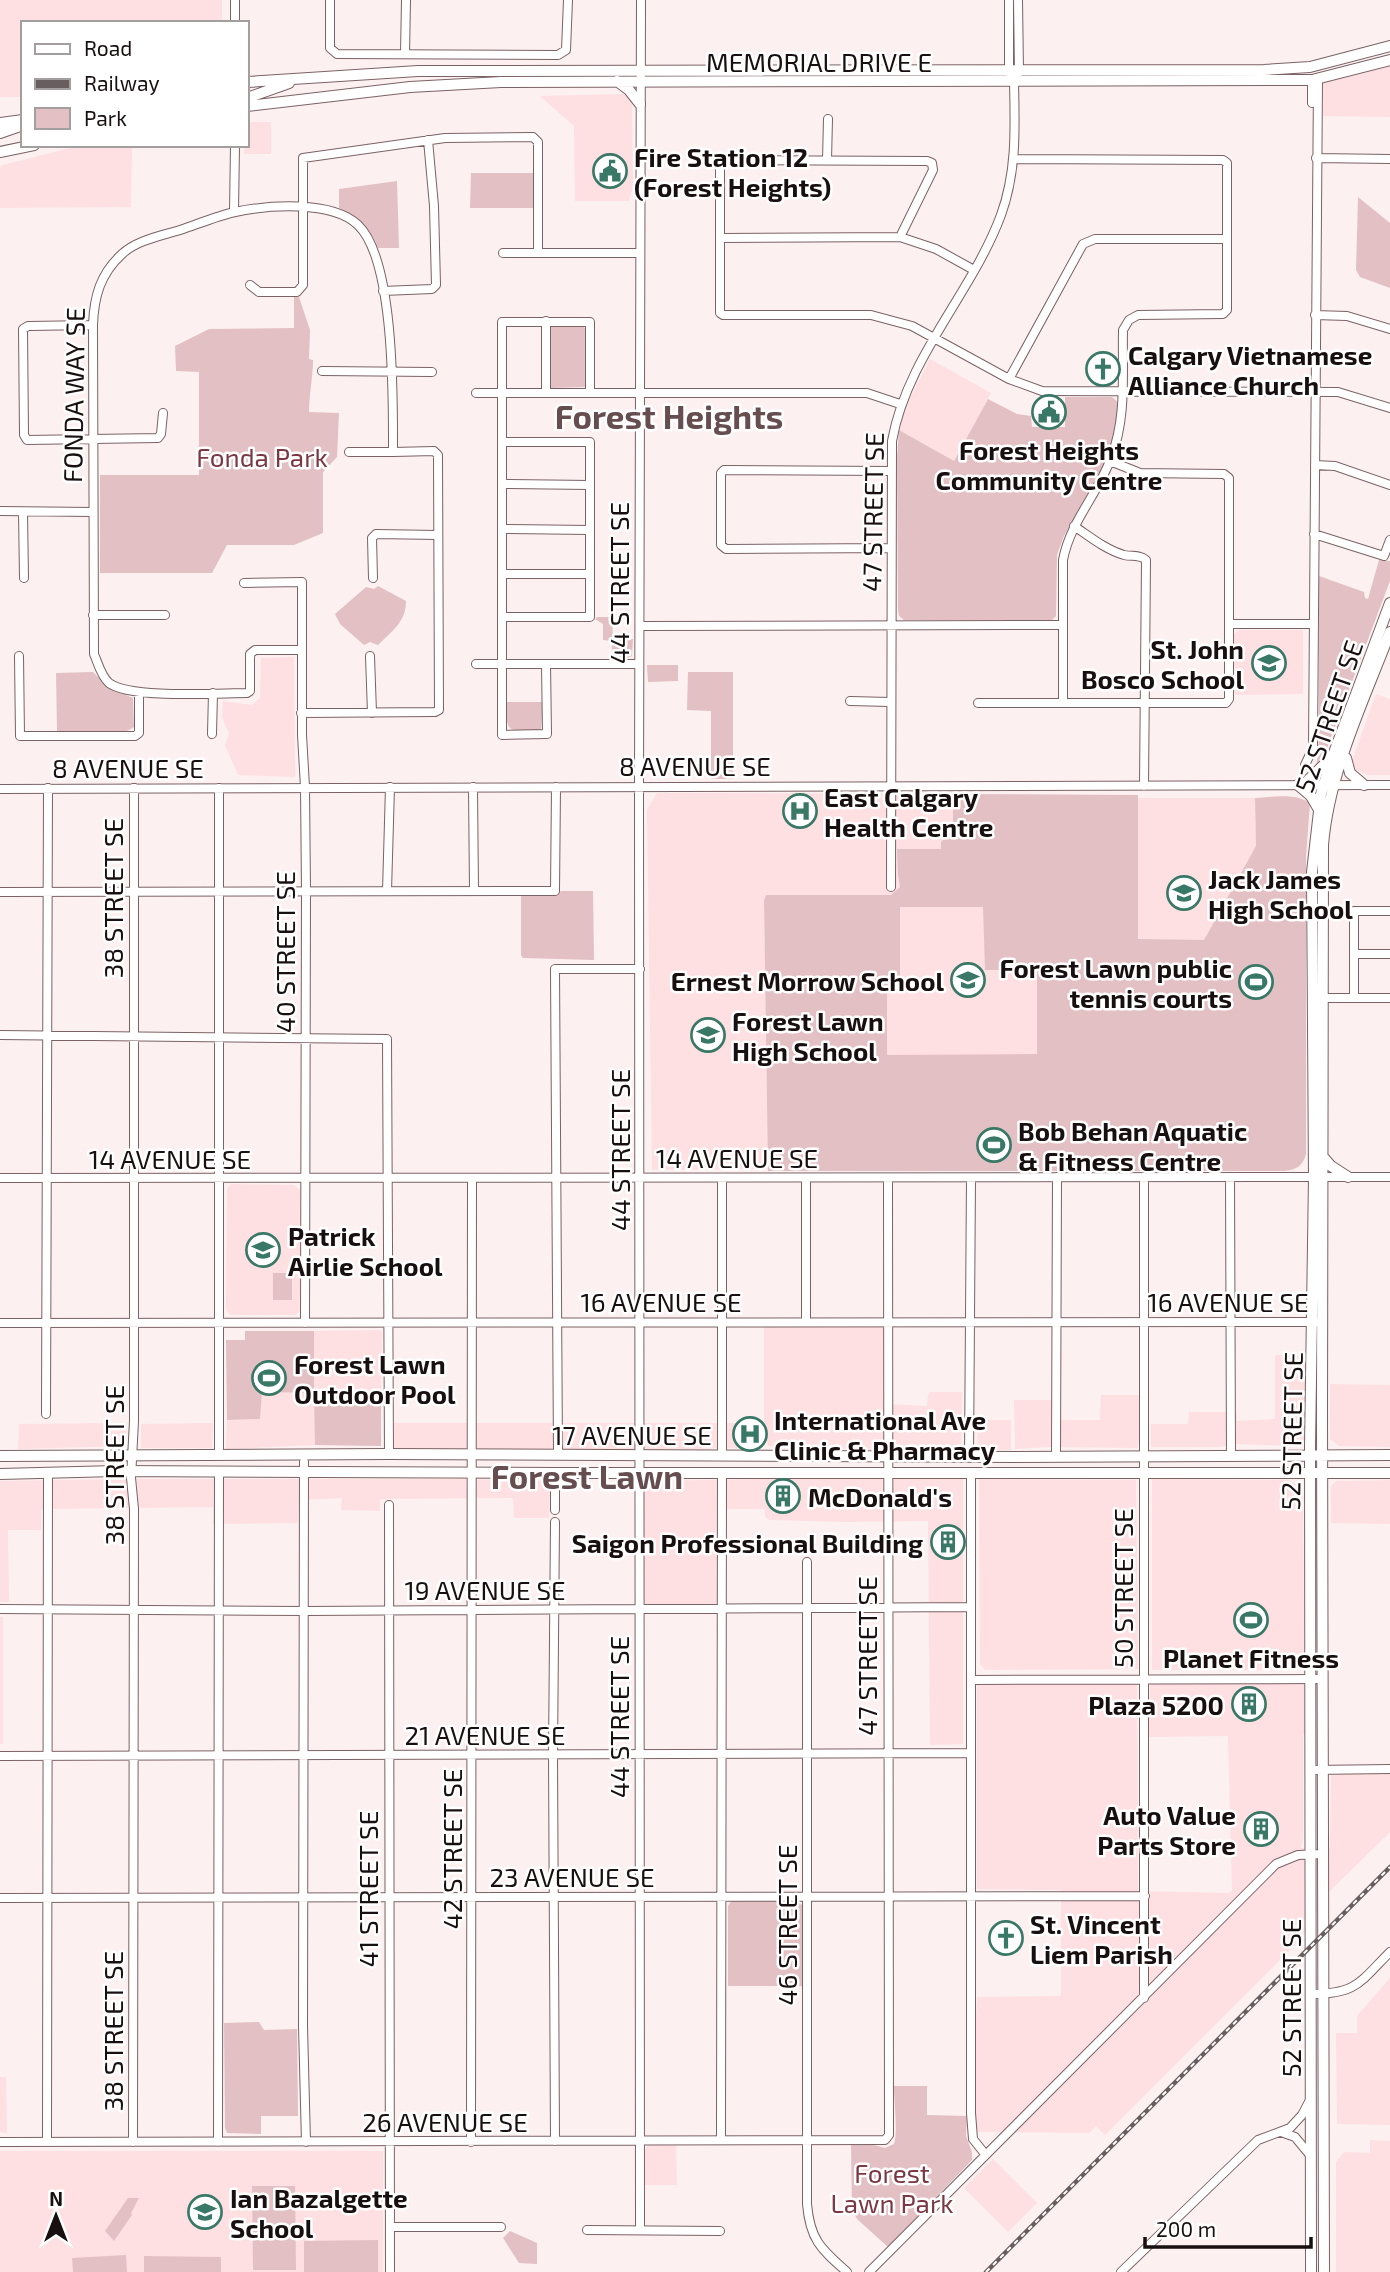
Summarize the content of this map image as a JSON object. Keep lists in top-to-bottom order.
{
  "streets": {
    "main road": ["MEMORIAL DRIVE E", "52 STREET SE", "17 AVENUE SE"],
    "street": [
      "FONDA WAY SE",
      "47 STREET SE",
      "44 STREET SE",
      "8 AVENUE SE",
      "38 STREET SE",
      "40 STREET SE",
      "14 AVENUE SE",
      "16 AVENUE SE",
      "50 STREET SE",
      "19 AVENUE SE",
      "21 AVENUE SE",
      "42 STREET SE",
      "23 AVENUE SE",
      "41 STREET SE",
      "46 STREET SE",
      "26 AVENUE SE"
    ]
  },
  "crossings": [
    ["MEMORIAL DRIVE E", "47 STREET SE"],
    ["MEMORIAL DRIVE E", "44 STREET SE"],
    ["FONDA WAY SE", "40 STREET SE"],
    ["47 STREET SE", "8 AVENUE SE"],
    ["47 STREET SE", "14 AVENUE SE"],
    ["47 STREET SE", "16 AVENUE SE"],
    ["47 STREET SE", "17 AVENUE SE"],
    ["47 STREET SE", "19 AVENUE SE"],
    ["47 STREET SE", "21 AVENUE SE"],
    ["47 STREET SE", "23 AVENUE SE"],
    ["47 STREET SE", "26 AVENUE SE"],
    ["44 STREET SE", "8 AVENUE SE"],
    ["44 STREET SE", "14 AVENUE SE"],
    ["44 STREET SE", "16 AVENUE SE"],
    ["44 STREET SE", "17 AVENUE SE"],
    ["44 STREET SE", "19 AVENUE SE"],
    ["44 STREET SE", "21 AVENUE SE"],
    ["44 STREET SE", "23 AVENUE SE"],
    ["44 STREET SE", "26 AVENUE SE"],
    ["52 STREET SE", "8 AVENUE SE"],
    ["52 STREET SE", "14 AVENUE SE"],
    ["52 STREET SE", "16 AVENUE SE"],
    ["52 STREET SE", "17 AVENUE SE"],
    ["8 AVENUE SE", "38 STREET SE"],
    ["8 AVENUE SE", "40 STREET SE"],
    ["38 STREET SE", "14 AVENUE SE"],
    ["38 STREET SE", "16 AVENUE SE"],
    ["38 STREET SE", "17 AVENUE SE"],
    ["38 STREET SE", "19 AVENUE SE"],
    ["38 STREET SE", "21 AVENUE SE"],
    ["38 STREET SE", "23 AVENUE SE"],
    ["38 STREET SE", "26 AVENUE SE"],
    ["40 STREET SE", "14 AVENUE SE"],
    ["40 STREET SE", "16 AVENUE SE"],
    ["14 AVENUE SE", "50 STREET SE"],
    ["14 AVENUE SE", "42 STREET SE"],
    ["16 AVENUE SE", "50 STREET SE"],
    ["16 AVENUE SE", "42 STREET SE"],
    ["17 AVENUE SE", "50 STREET SE"],
    ["17 AVENUE SE", "42 STREET SE"],
    ["50 STREET SE", "23 AVENUE SE"],
    ["19 AVENUE SE", "42 STREET SE"],
    ["19 AVENUE SE", "41 STREET SE"],
    ["19 AVENUE SE", "46 STREET SE"],
    ["21 AVENUE SE", "42 STREET SE"],
    ["21 AVENUE SE", "41 STREET SE"],
    ["21 AVENUE SE", "46 STREET SE"],
    ["42 STREET SE", "23 AVENUE SE"],
    ["42 STREET SE", "26 AVENUE SE"],
    ["23 AVENUE SE", "41 STREET SE"],
    ["23 AVENUE SE", "46 STREET SE"],
    ["41 STREET SE", "26 AVENUE SE"],
    ["46 STREET SE", "26 AVENUE SE"]
  ],
  "districts": ["Forest Heights", "Forest Lawn"],
  "parks": ["Fonda Park", "Forest Lawn Park"],
  "places": {
    "public building": ["Fire Station 12 (Forest Heights)", "Forest Heights Community Centre"],
    "church": ["Calgary Vietnamese Alliance Church", "St. Vincent Liem Parish"],
    "school or university": [
      "St. John Bosco School",
      "Jack James High School",
      "Ernest Morrow School",
      "Forest Lawn High School",
      "Patrick Airlie School",
      "Ian Bazalgette School"
    ],
    "hospital": ["East Calgary Health Centre", "International Ave Clinic & Pharmacy"],
    "sports": [
      "Forest Lawn public tennis courts",
      "Bob Behan Aquatic & Fitness Centre",
      "Forest Lawn Outdoor Pool",
      "Planet Fitness"
    ],
    "building": [
      "McDonald's",
      "Saigon Professional Building",
      "Plaza 5200",
      "Auto Value Parts Store"
    ]
  },
  "legend": ["Road", "Railway", "Park"],
  "scale_bar": "200 m",
  "north": "top"
}
